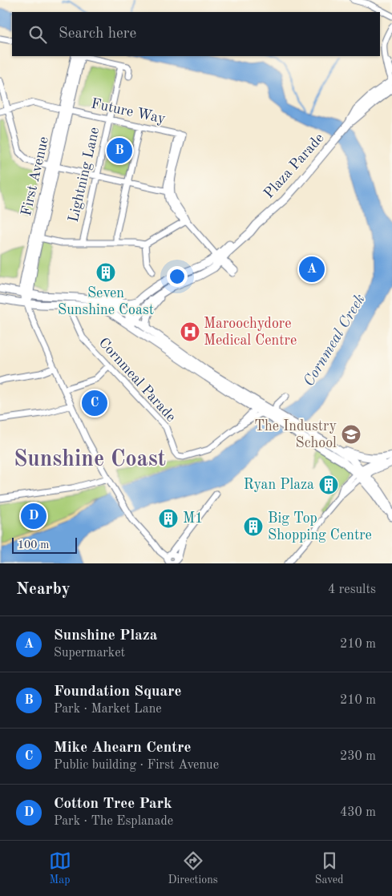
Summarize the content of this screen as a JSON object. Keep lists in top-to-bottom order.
{
  "streets": {
    "main road": ["Plaza Parade", "First Avenue"],
    "street": ["Future Way", "Lightning Lane", "Cornmeal Parade"]
  },
  "crossings": [
    ["Future Way", "Lightning Lane"],
    ["Future Way", "First Avenue"]
  ],
  "districts": ["Sunshine Coast"],
  "water": ["Cornmeal Creek"],
  "places": {
    "building": [
      "Seven Sunshine Coast",
      "Ryan Plaza",
      "M1",
      "Big Top Shopping Centre"
    ],
    "hospital": ["Maroochydore Medical Centre"],
    "school or university": ["The Industry School"]
  },
  "scale_bar": "100 m",
  "page": {
    "search": "Search here",
    "pins": [
      "B",
      "A",
      "C",
      "D"
    ],
    "scale": "100 m",
    "heading": ["Nearby", "4 results"],
    "list": [
      {
        "mark": "A",
        "name": "Sunshine Plaza",
        "note": "Supermarket",
        "value": "210 m"
      },
      {
        "mark": "B",
        "name": "Foundation Square",
        "note": "Park · Market Lane",
        "value": "210 m"
      },
      {
        "mark": "C",
        "name": "Mike Ahearn Centre",
        "note": "Public building · First Avenue",
        "value": "230 m"
      },
      {
        "mark": "D",
        "name": "Cotton Tree Park",
        "note": "Park · The Esplanade",
        "value": "430 m"
      }
    ],
    "nav": ["Map", "Directions", "Saved"]
  }
}
